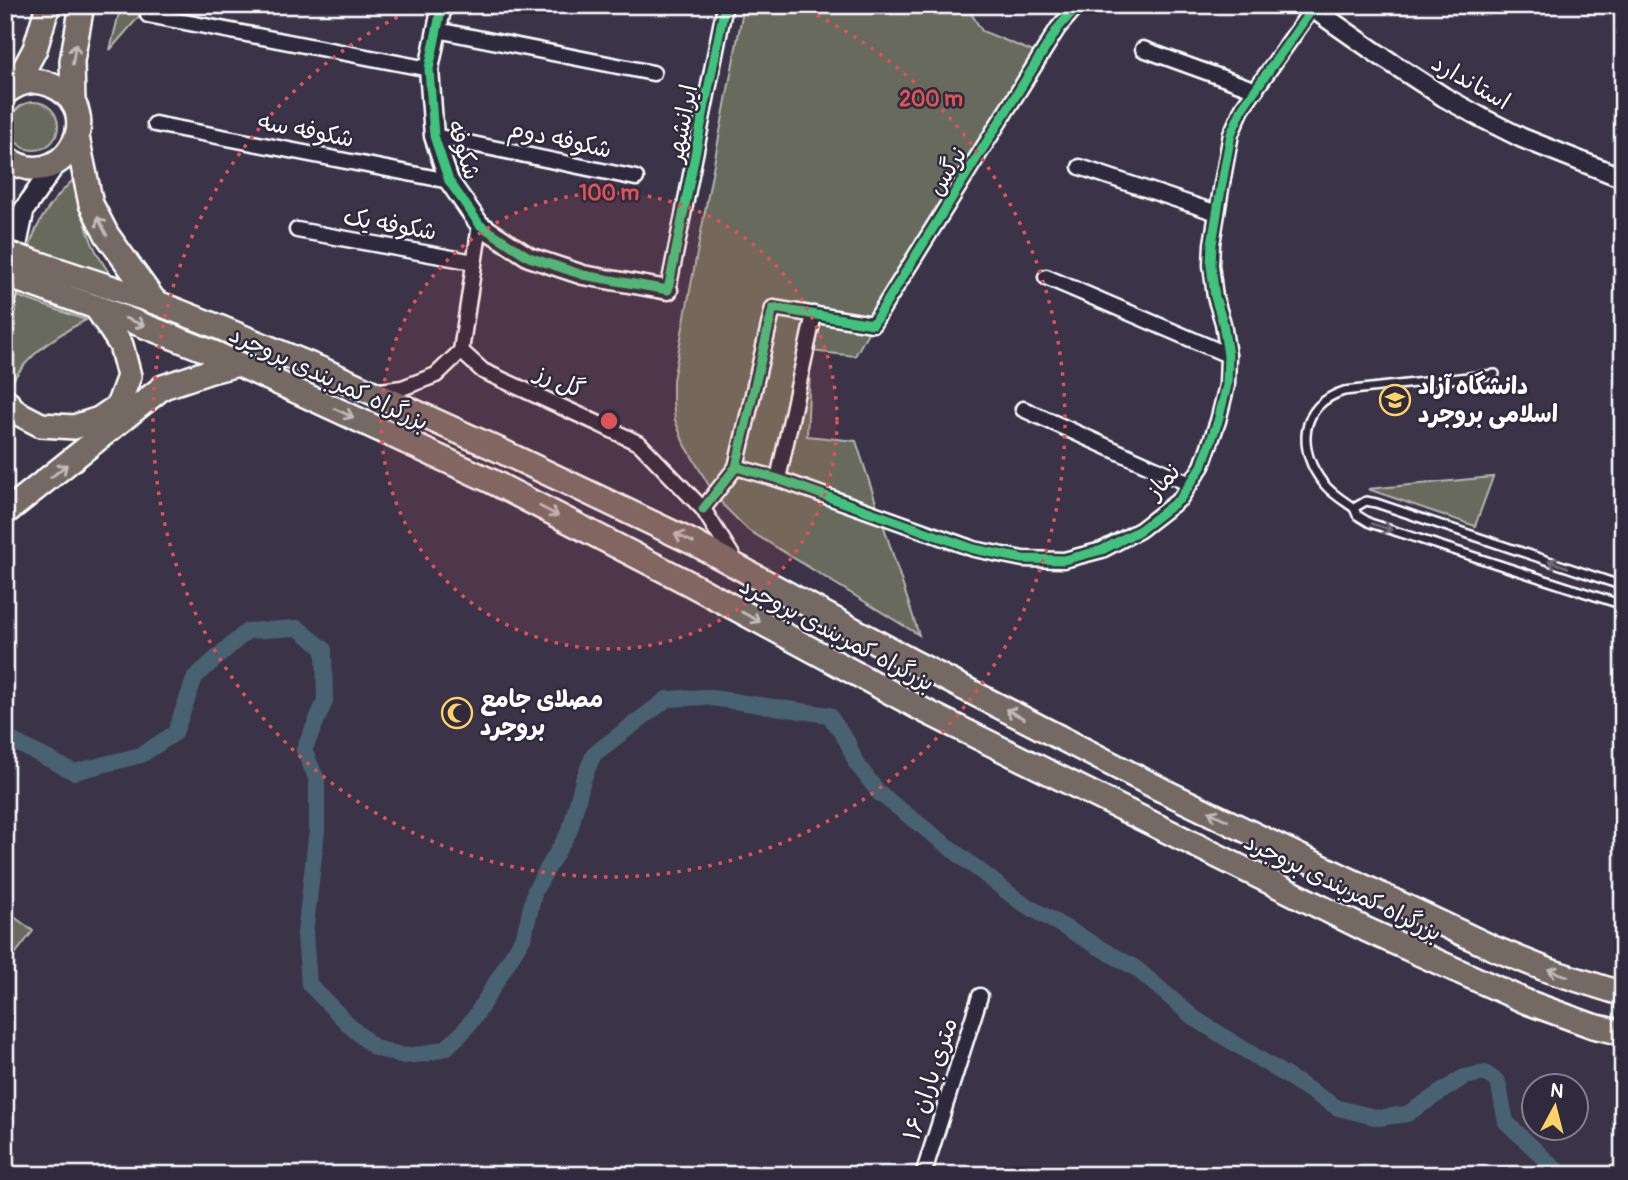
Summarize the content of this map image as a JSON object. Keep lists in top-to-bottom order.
{
  "streets": {
    "main road": ["بزرگراه کمربندی بروجرد"],
    "street": [
      "استاندارد",
      "ایرانشهر",
      "شکوفه سه",
      "شکوفه دوم",
      "شکوفه",
      "نرگس",
      "شکوفه یک",
      "گل رز",
      "نماز",
      "۱۶ متری باران"
    ]
  },
  "crossings": [
    ["استاندارد", "نماز"],
    ["ایرانشهر", "شکوفه"],
    ["شکوفه سه", "شکوفه"],
    ["شکوفه دوم", "شکوفه"],
    ["بزرگراه کمربندی بروجرد", "گل رز"]
  ],
  "places": {
    "school or university": ["دانشگاه آزاد اسلامی بروجرد"],
    "mosque": ["مصلای جامع بروجرد"]
  },
  "north": "top",
  "rings": ["200 m", "100 m"]
}
